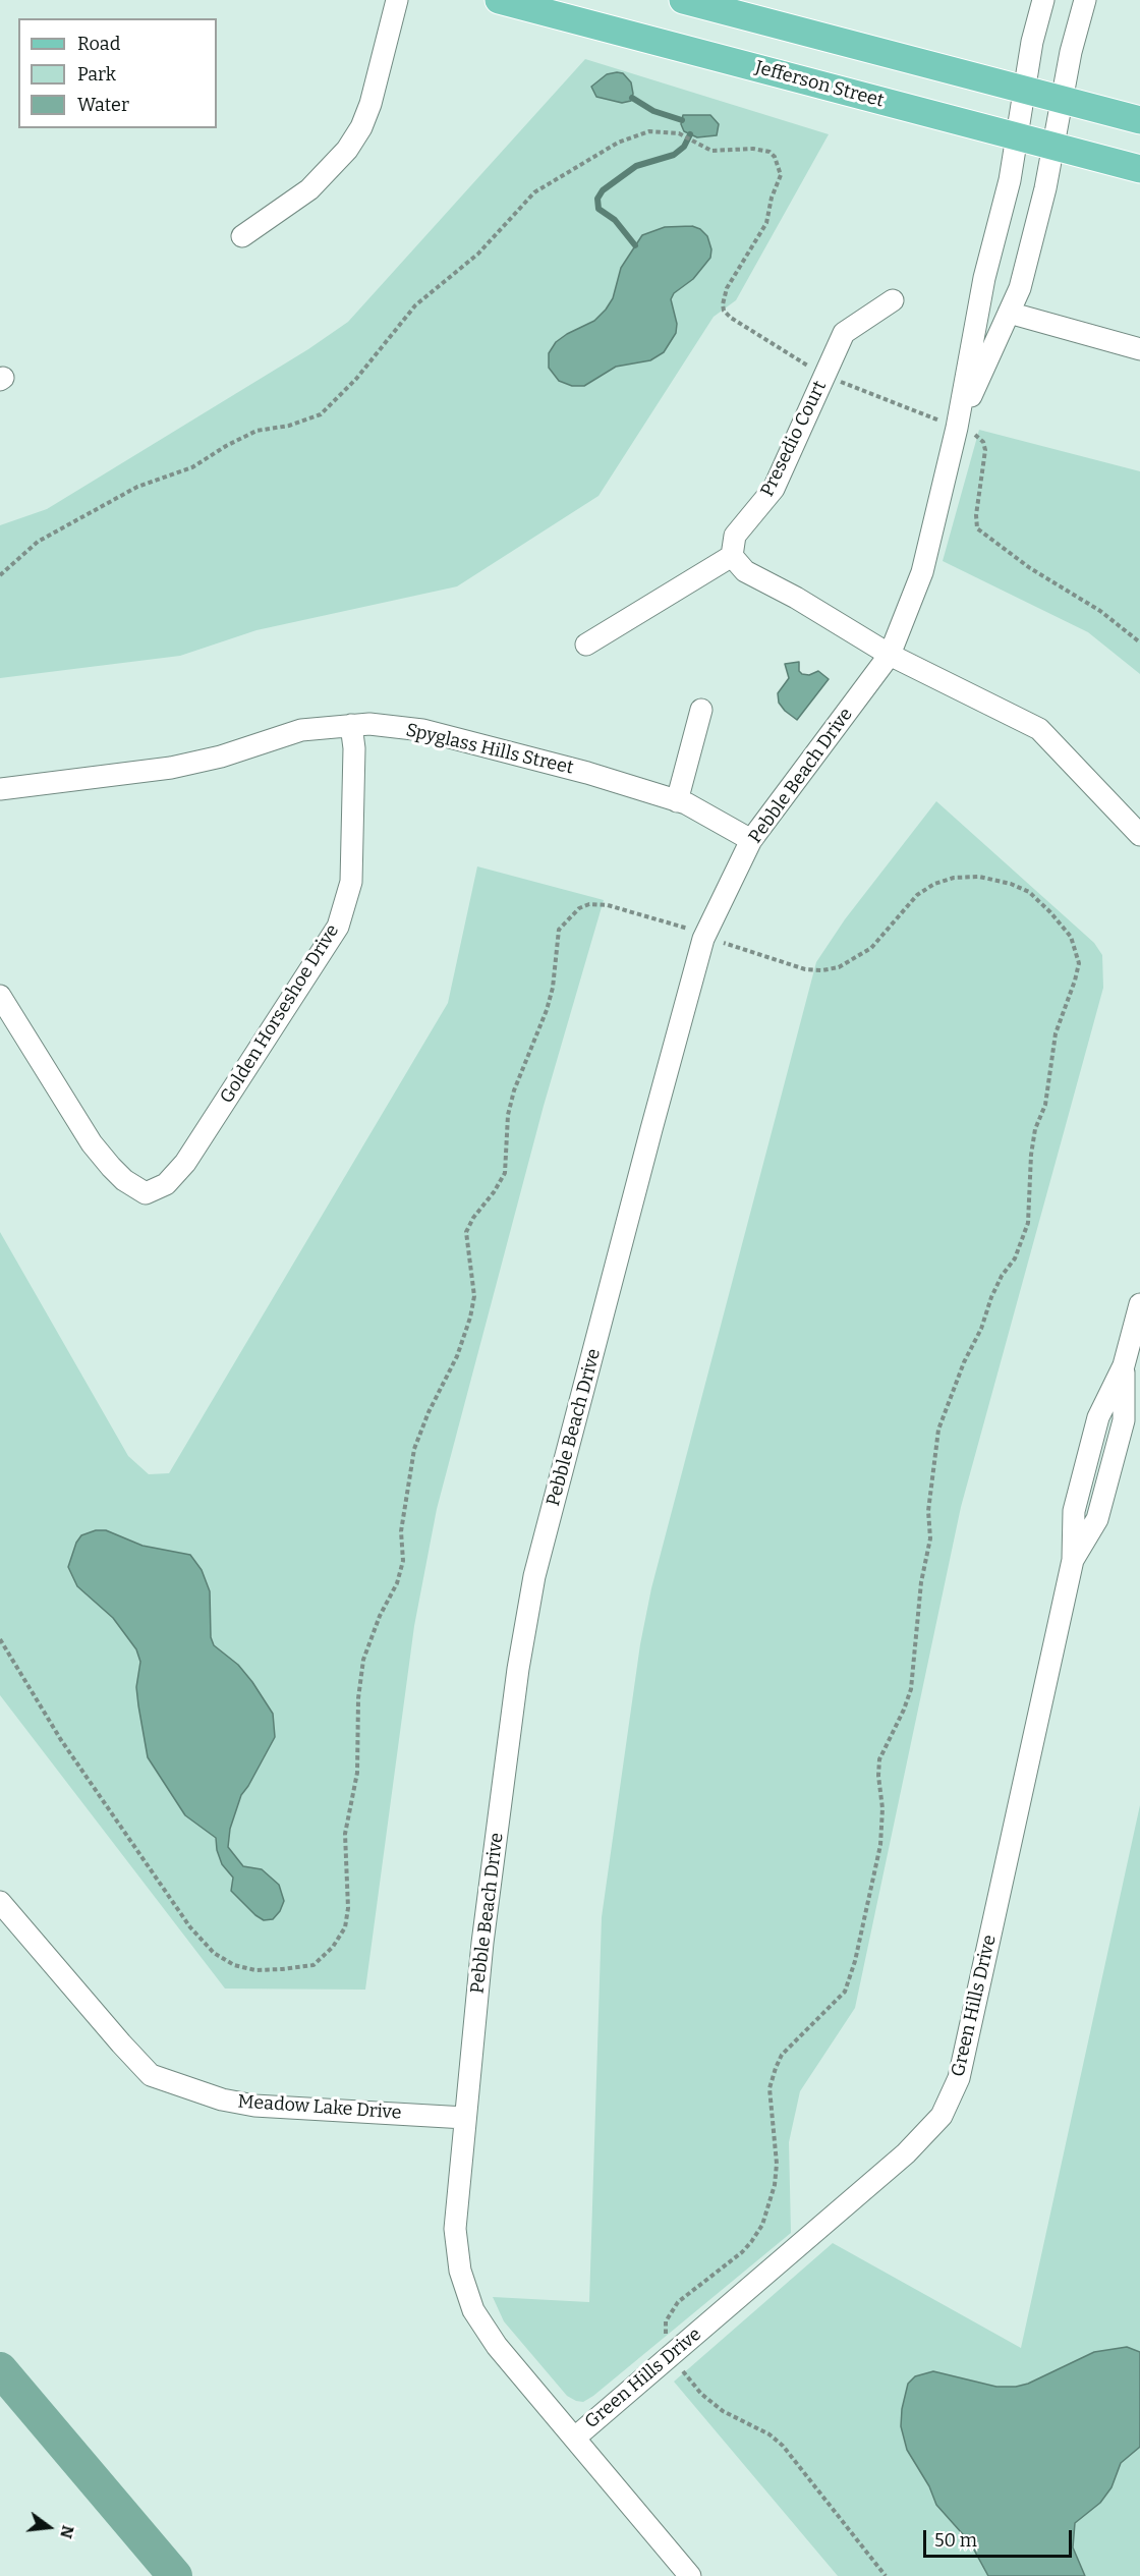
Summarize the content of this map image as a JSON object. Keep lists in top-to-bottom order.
{
  "streets": {
    "main road": ["Jefferson Street"],
    "street": [
      "Presedio Court",
      "Spyglass Hills Street",
      "Pebble Beach Drive",
      "Golden Horseshoe Drive",
      "Green Hills Drive",
      "Meadow Lake Drive"
    ]
  },
  "crossings": [
    ["Spyglass Hills Street", "Pebble Beach Drive"],
    ["Spyglass Hills Street", "Golden Horseshoe Drive"],
    ["Pebble Beach Drive", "Green Hills Drive"],
    ["Pebble Beach Drive", "Meadow Lake Drive"]
  ],
  "legend": ["Road", "Park", "Water"],
  "scale_bar": "50 m",
  "north": "right"
}
